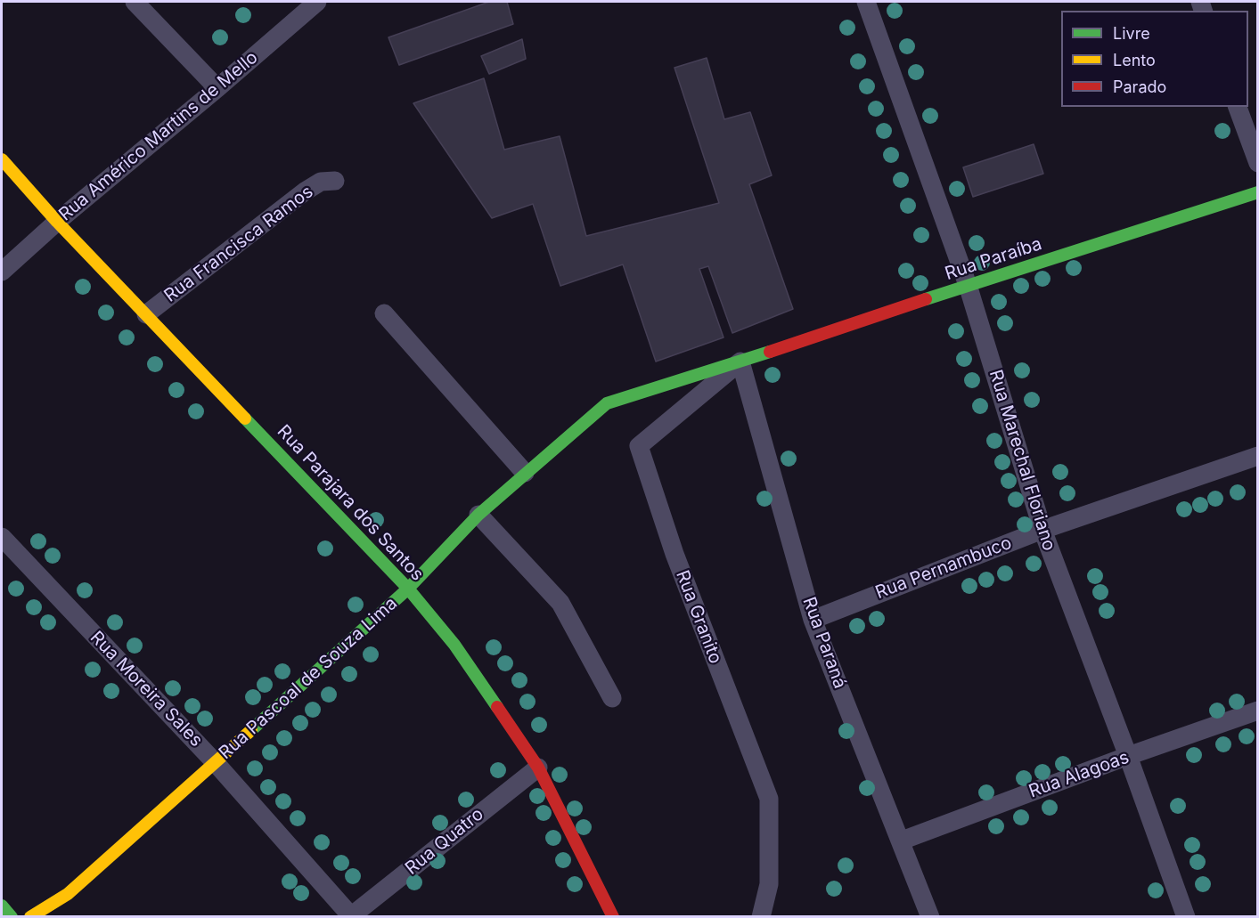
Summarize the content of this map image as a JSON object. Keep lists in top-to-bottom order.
{
  "streets": {
    "street": [
      "Rua Américo Martins de Mello",
      "Rua Francisca Ramos",
      "Rua Paraíba",
      "Rua Marechal Floriano",
      "Rua Parajara dos Santos",
      "Rua Pernambuco",
      "Rua Granito",
      "Rua Paraná",
      "Rua Pascoal de Souza Lima",
      "Rua Moreira Sales",
      "Rua Alagoas",
      "Rua Quatro"
    ]
  },
  "crossings": [
    ["Rua Américo Martins de Mello", "Rua Parajara dos Santos"],
    ["Rua Francisca Ramos", "Rua Parajara dos Santos"],
    ["Rua Paraíba", "Rua Marechal Floriano"],
    ["Rua Paraíba", "Rua Granito"],
    ["Rua Paraíba", "Rua Paraná"],
    ["Rua Paraíba", "Rua Pascoal de Souza Lima"],
    ["Rua Marechal Floriano", "Rua Pernambuco"],
    ["Rua Marechal Floriano", "Rua Alagoas"],
    ["Rua Parajara dos Santos", "Rua Pascoal de Souza Lima"],
    ["Rua Parajara dos Santos", "Rua Quatro"],
    ["Rua Pernambuco", "Rua Paraná"],
    ["Rua Granito", "Rua Paraná"],
    ["Rua Granito", "Rua Pascoal de Souza Lima"],
    ["Rua Paraná", "Rua Pascoal de Souza Lima"],
    ["Rua Paraná", "Rua Alagoas"],
    ["Rua Pascoal de Souza Lima", "Rua Moreira Sales"],
    ["Rua Moreira Sales", "Rua Quatro"]
  ],
  "legend": ["Livre", "Lento", "Parado"]
}
